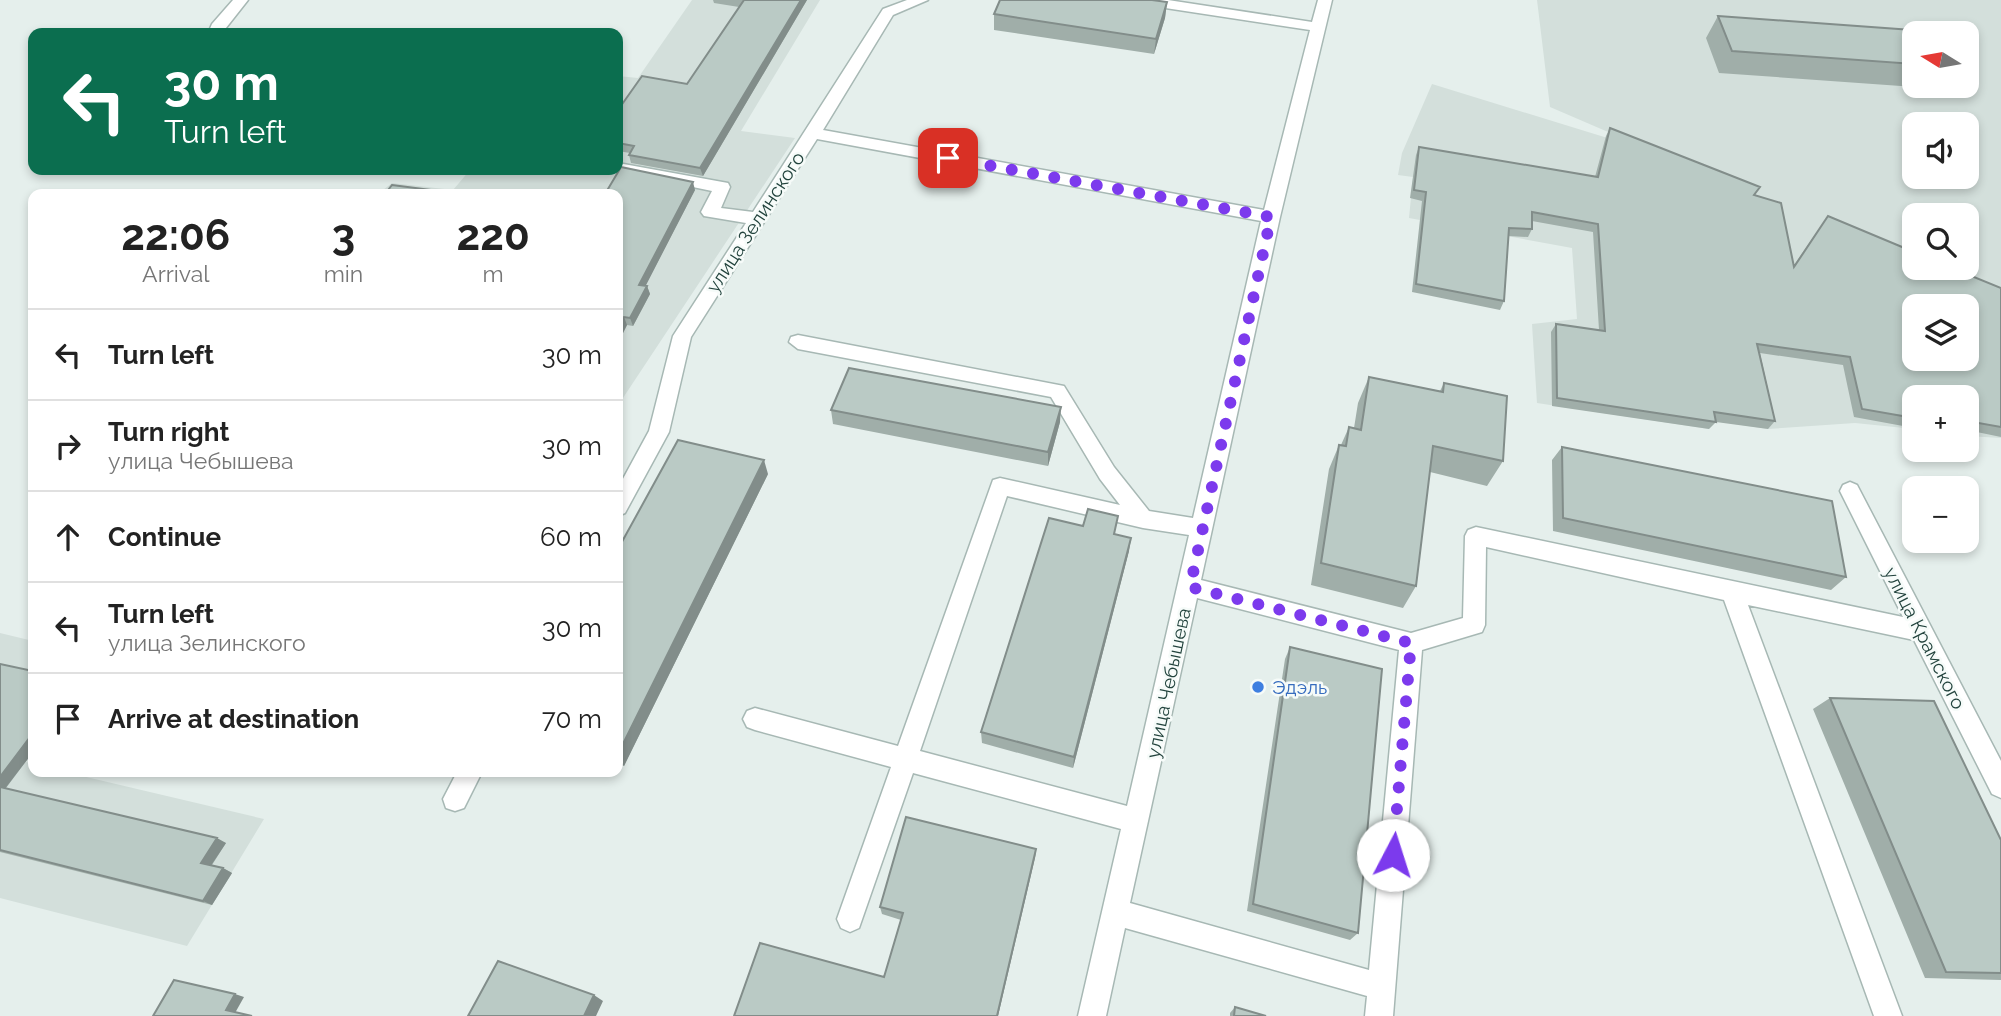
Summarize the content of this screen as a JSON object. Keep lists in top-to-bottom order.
{
  "streets": {
    "street": ["улица Зелинского", "улица Крамского", "улица Чебышева"]
  },
  "crossings": [
    ["улица Зелинского", "улица Чебышева"]
  ],
  "places": ["Эдэль"],
  "north": "left",
  "page": {
    "map_buttons": ["+", "−"],
    "turn": ["30 m", "Turn left"],
    "eta": [
      "22:06",
      "Arrival",
      "3",
      "min",
      "220",
      "m"
    ],
    "list": [
      {
        "name": "Turn left",
        "value": "30 m"
      },
      {
        "name": "Turn right",
        "note": "улица Чебышева",
        "value": "30 m"
      },
      {
        "name": "Continue",
        "value": "60 m"
      },
      {
        "name": "Turn left",
        "note": "улица Зелинского",
        "value": "30 m"
      },
      {
        "name": "Arrive at destination",
        "value": "70 m"
      }
    ]
  }
}
